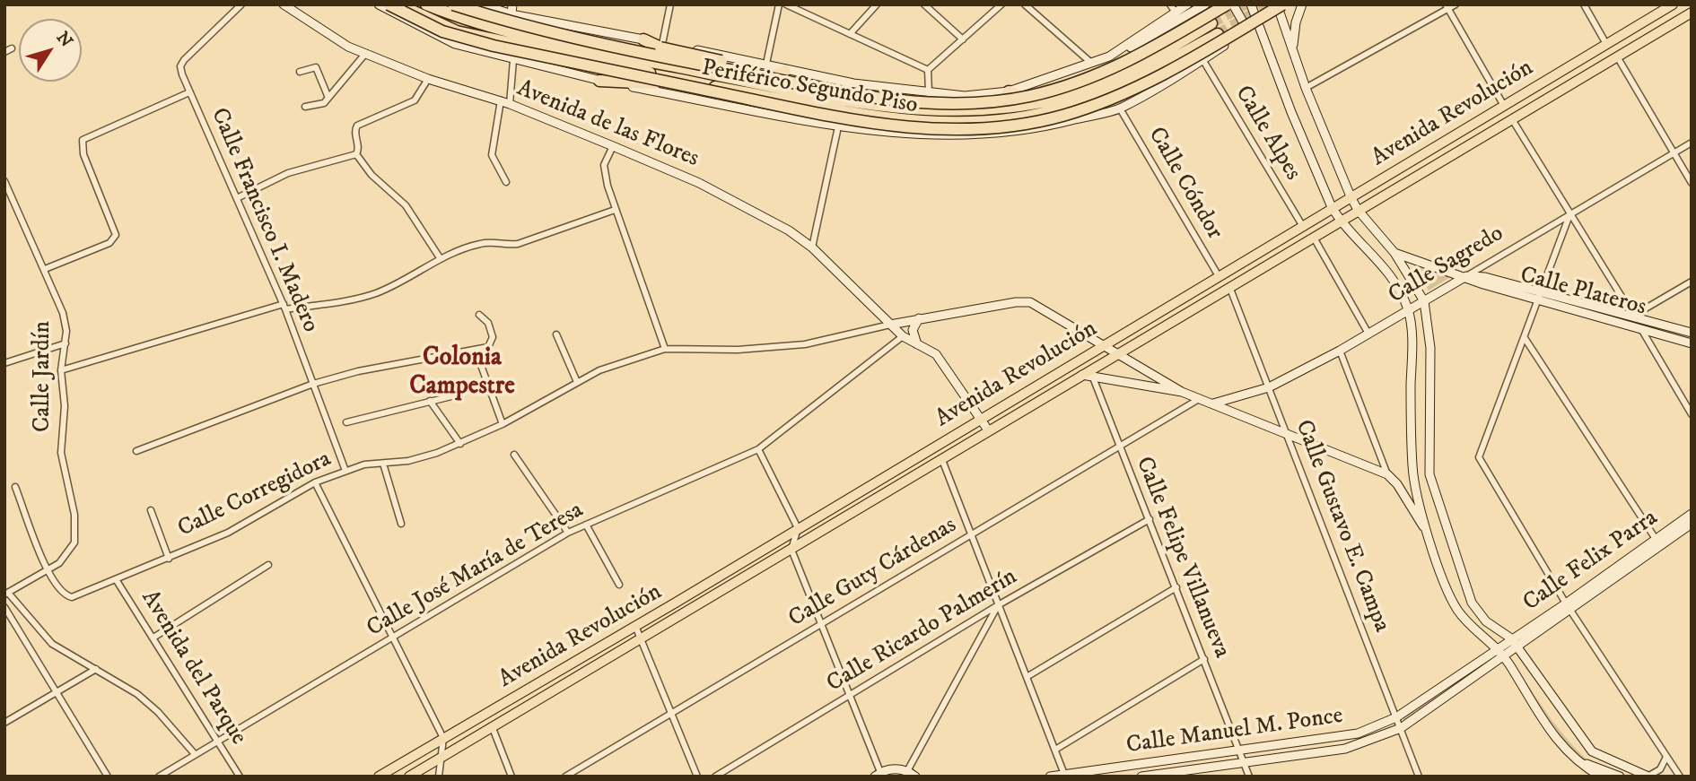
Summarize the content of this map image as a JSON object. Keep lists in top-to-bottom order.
{
  "streets": {
    "highway": ["Periférico Segundo Piso"],
    "main road": [
      "Avenida Revolución",
      "Avenida de las Flores",
      "Calle Sagredo",
      "Calle Plateros",
      "Calle Felix Parra",
      "Calle Manuel M. Ponce"
    ],
    "street": [
      "Calle Alpes",
      "Calle Cóndor",
      "Calle Francisco I. Madero",
      "Calle Jardín",
      "Calle Corregidora",
      "Calle Gustavo E. Campa",
      "Calle Felipe Villanueva",
      "Calle José María de Teresa",
      "Calle Guty Cárdenas",
      "Calle Ricardo Palmerín",
      "Avenida del Parque"
    ]
  },
  "crossings": [
    ["Avenida Revolución", "Calle Alpes"],
    ["Avenida Revolución", "Calle Cóndor"],
    ["Avenida Revolución", "Calle Gustavo E. Campa"],
    ["Avenida de las Flores", "Calle Corregidora"],
    ["Calle Francisco I. Madero", "Calle Corregidora"],
    ["Calle Sagredo", "Calle Plateros"],
    ["Calle Sagredo", "Calle Gustavo E. Campa"],
    ["Calle Jardín", "Calle Corregidora"],
    ["Calle Corregidora", "Avenida del Parque"],
    ["Calle Gustavo E. Campa", "Calle Manuel M. Ponce"],
    ["Calle Felipe Villanueva", "Calle Guty Cárdenas"],
    ["Calle Felipe Villanueva", "Calle Ricardo Palmerín"],
    ["Calle Felipe Villanueva", "Calle Manuel M. Ponce"],
    ["Calle Felix Parra", "Calle Manuel M. Ponce"],
    ["Calle José María de Teresa", "Avenida del Parque"]
  ],
  "districts": ["Colonia Campestre"],
  "north": "top right"
}
